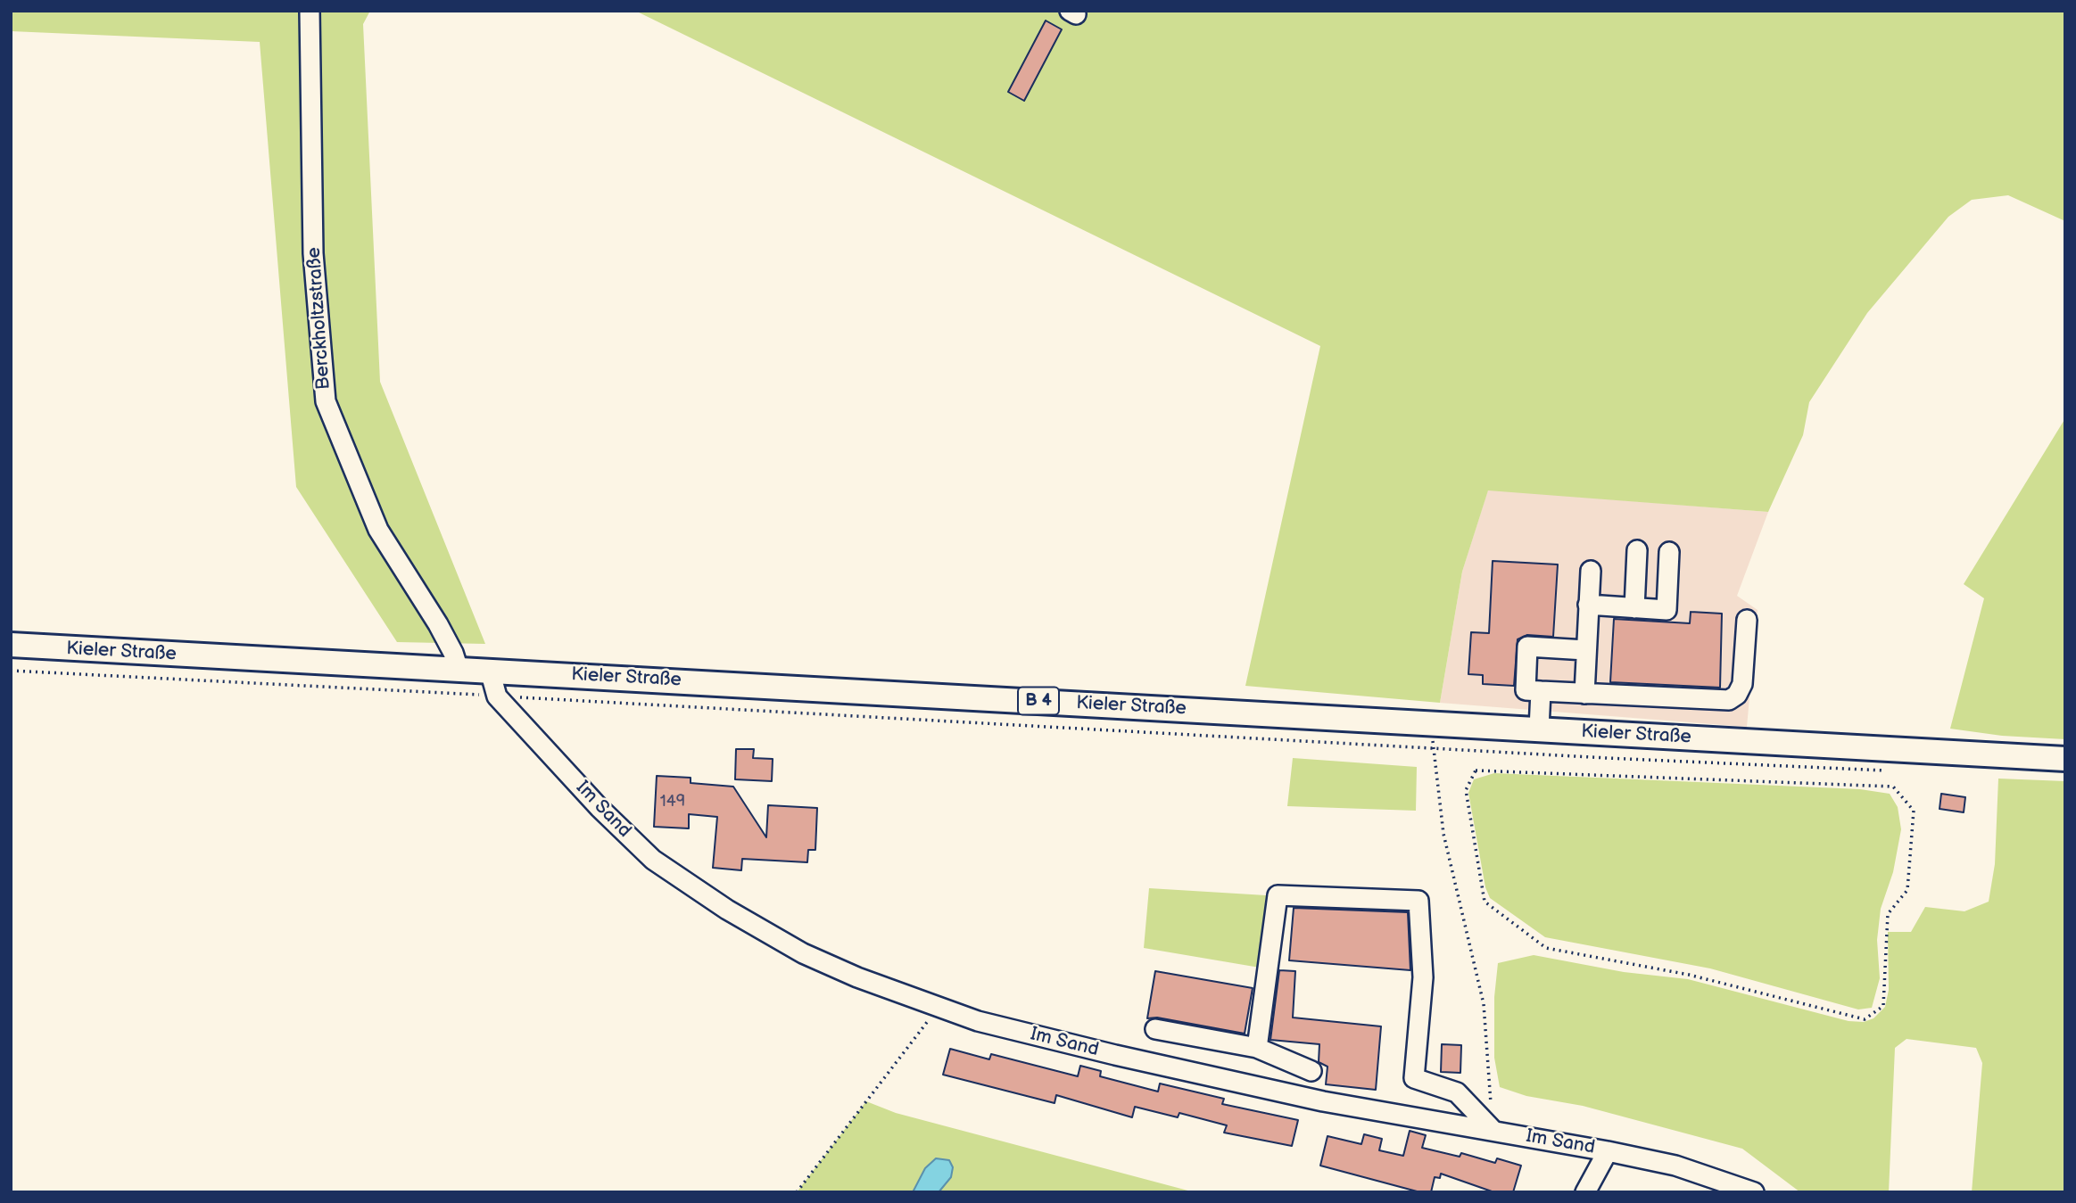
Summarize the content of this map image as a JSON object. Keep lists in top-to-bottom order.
{
  "streets": {
    "main road": ["Kieler Straße", "B 4"],
    "street": ["Berckholtzstraße", "Im Sand"]
  },
  "crossings": [
    ["Berckholtzstraße", "Kieler Straße"],
    ["Kieler Straße", "Im Sand"]
  ],
  "house_numbers": ["149"]
}
